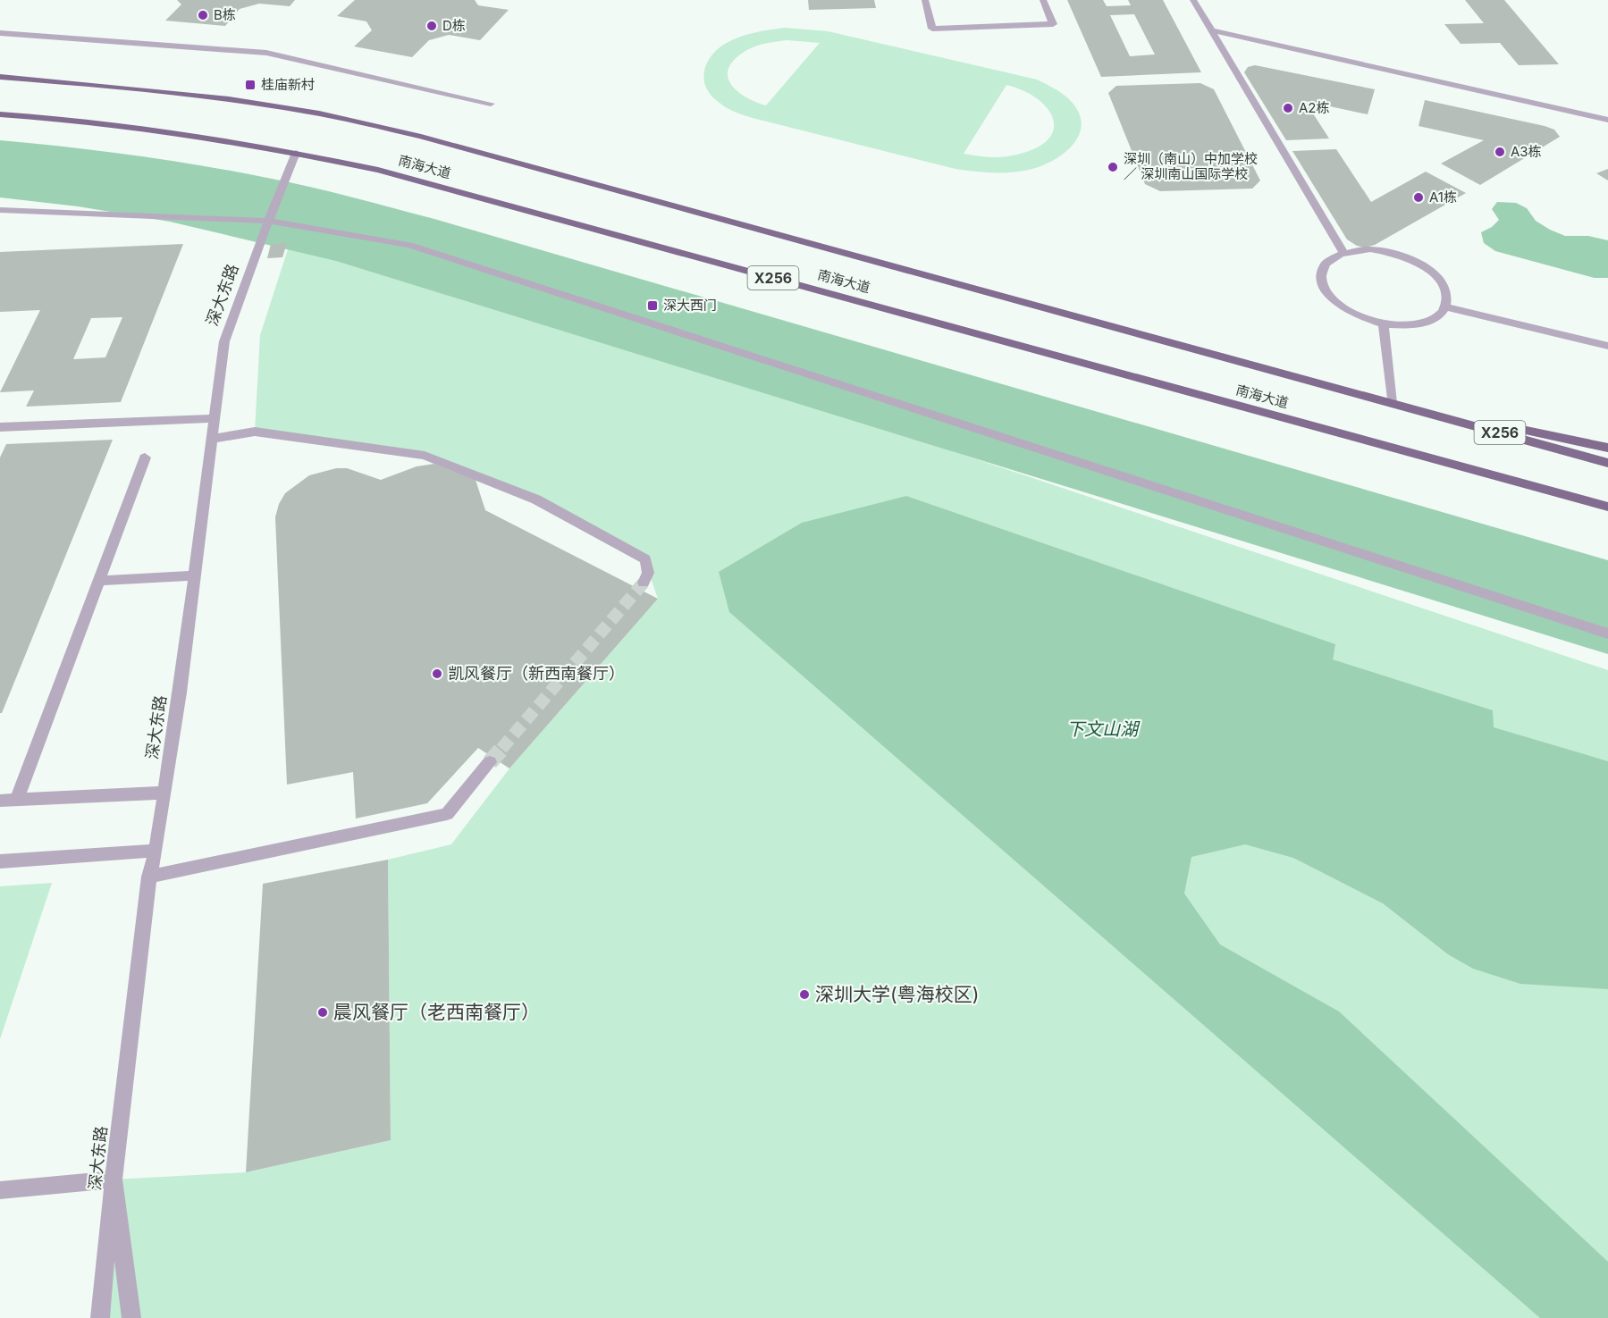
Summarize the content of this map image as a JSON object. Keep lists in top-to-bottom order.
{
  "streets": {
    "main road": ["南海大道", "X256"],
    "street": ["深大东路"]
  },
  "crossings": [
    ["南海大道", "深大东路"]
  ],
  "water": ["下文山湖"],
  "places": {
    "other": [
      "B栋",
      "D栋",
      "A2栋",
      "A3栋",
      "深圳（南山）中加学校 ／ 深圳南山国际学校",
      "A1栋",
      "凯风餐厅（新西南餐厅）",
      "深圳大学(粤海校区)",
      "晨风餐厅（老西南餐厅）"
    ],
    "transit": ["桂庙新村", "深大西门"]
  }
}
